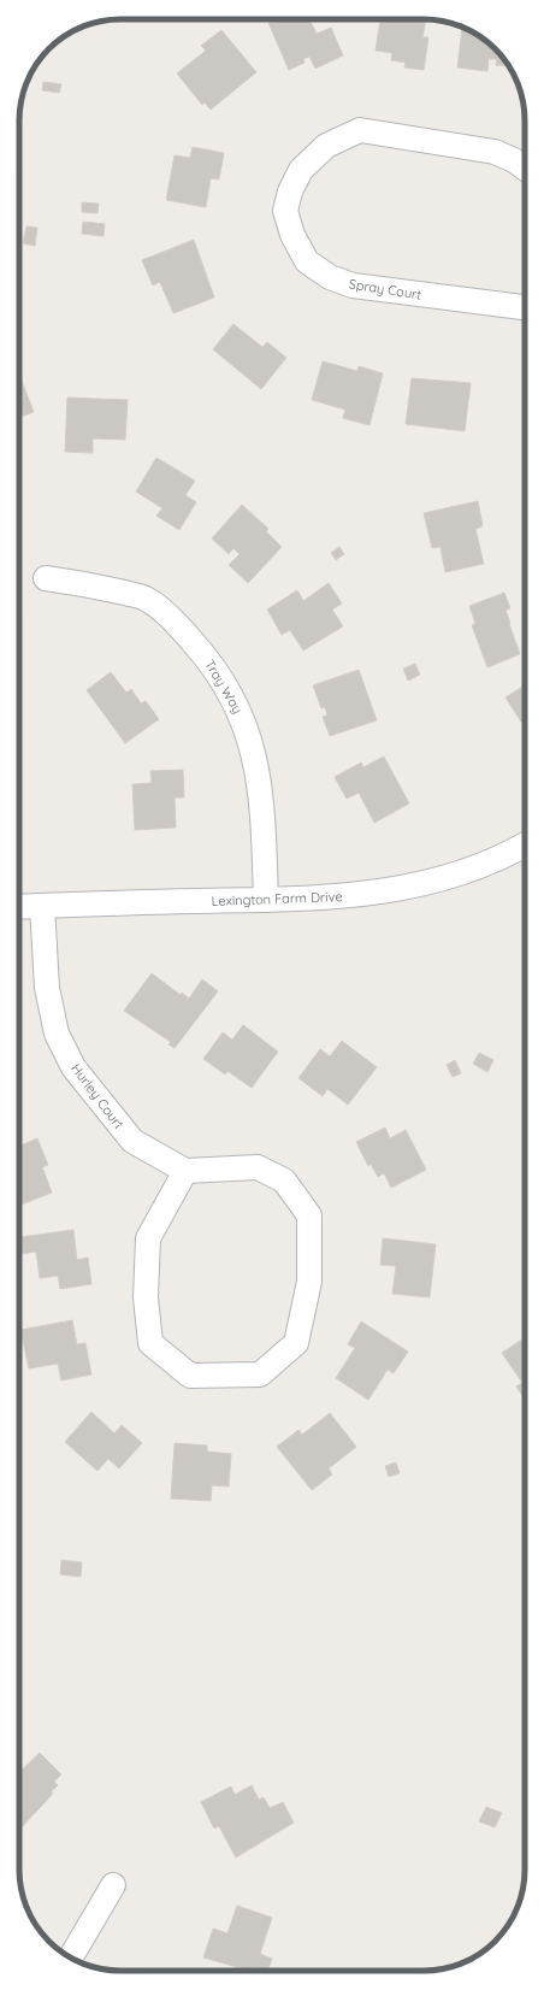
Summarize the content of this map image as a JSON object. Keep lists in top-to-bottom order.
{
  "streets": {
    "street": [
      "Spray Court",
      "Tray Way",
      "Lexington Farm Drive",
      "Hurley Court"
    ]
  },
  "crossings": [
    ["Tray Way", "Lexington Farm Drive"],
    ["Lexington Farm Drive", "Hurley Court"]
  ]
}
